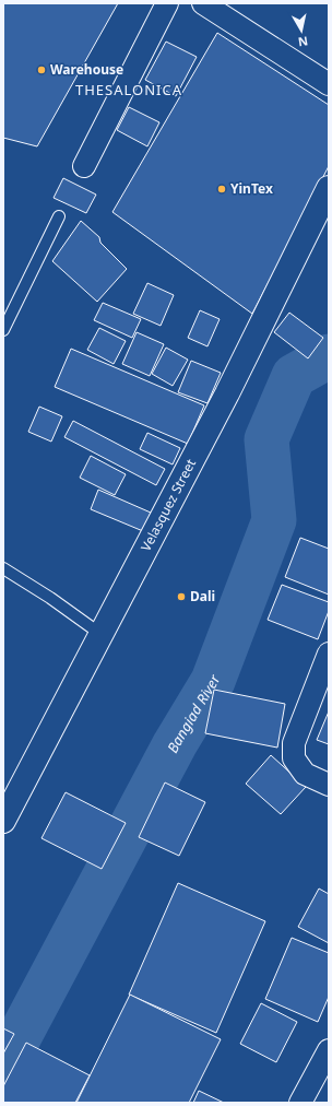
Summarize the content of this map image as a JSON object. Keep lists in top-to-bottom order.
{
  "streets": {
    "main road": ["Velasquez Street"]
  },
  "districts": ["THESALONICA"],
  "water": ["Bangiad River"],
  "places": ["Warehouse", "YinTex", "Dali"],
  "north": "bottom"
}
